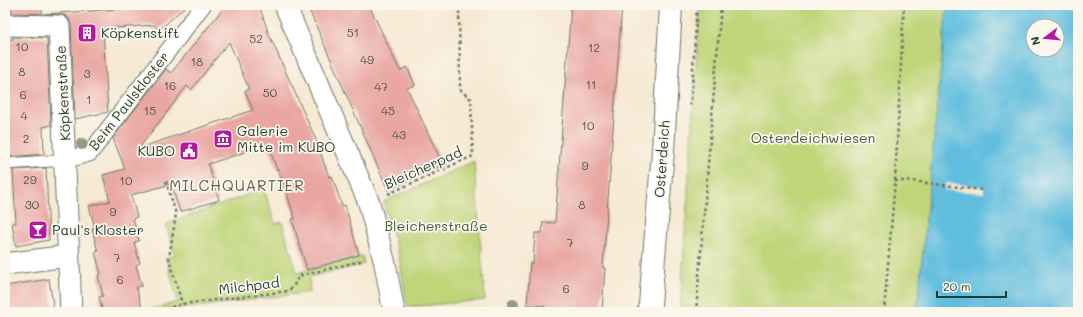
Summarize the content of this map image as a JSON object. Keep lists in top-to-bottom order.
{
  "streets": {
    "main road": ["Osterdeich"],
    "street": ["Köpkenstraße", "Beim Paulskloster"],
    "path": ["Bleicherpad", "Milchpad"]
  },
  "crossings": [
    ["Köpkenstraße", "Beim Paulskloster"]
  ],
  "districts": ["MILCHQUARTIER"],
  "parks": ["Osterdeichwiesen", "Bleicherstraße"],
  "places": {
    "building": ["Köpkenstift"],
    "museum": ["Galerie Mitte im KUBO"],
    "public building": ["KUBO"],
    "bar": ["Paul's Kloster"]
  },
  "house_numbers": [
    "51",
    "52",
    "10",
    "12",
    "49",
    "18",
    "8",
    "3",
    "11",
    "16",
    "47",
    "50",
    "6",
    "1",
    "15",
    "45",
    "4",
    "10",
    "43",
    "2",
    "9",
    "29",
    "10",
    "30",
    "8",
    "9",
    "7",
    "7",
    "6",
    "6"
  ],
  "scale_bar": "20 m",
  "north": "left"
}
